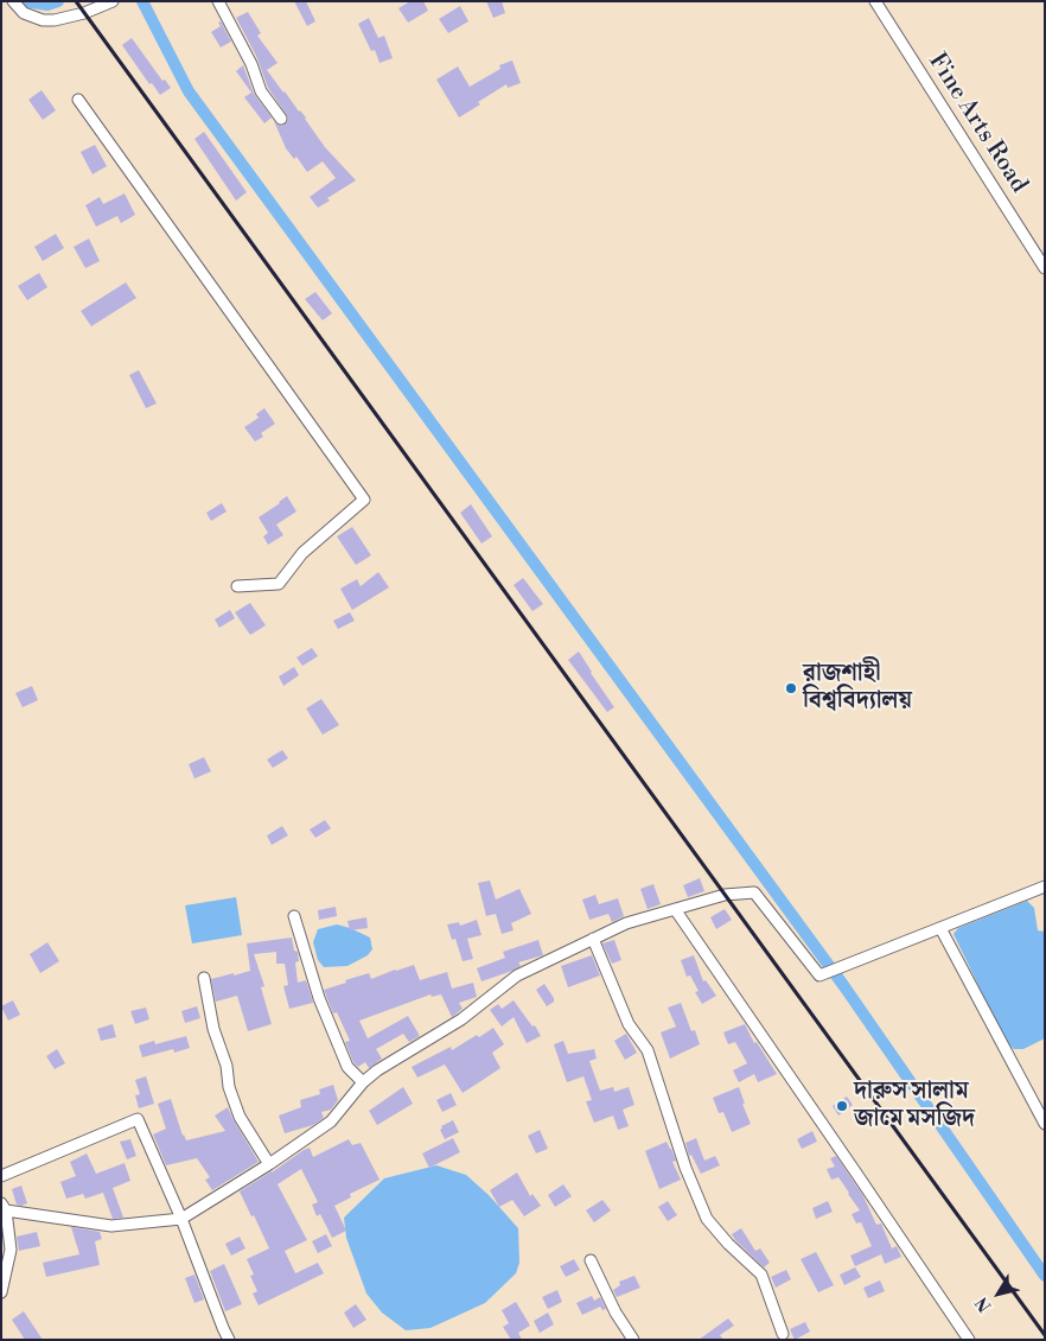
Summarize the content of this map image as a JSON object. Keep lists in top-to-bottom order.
{
  "streets": {
    "street": ["Fine Arts Road"]
  },
  "places": ["রাজশাহী বিশ্ববিদ্যালয়", "দারুস সালাম জামে মসজিদ"],
  "north": "bottom left"
}
